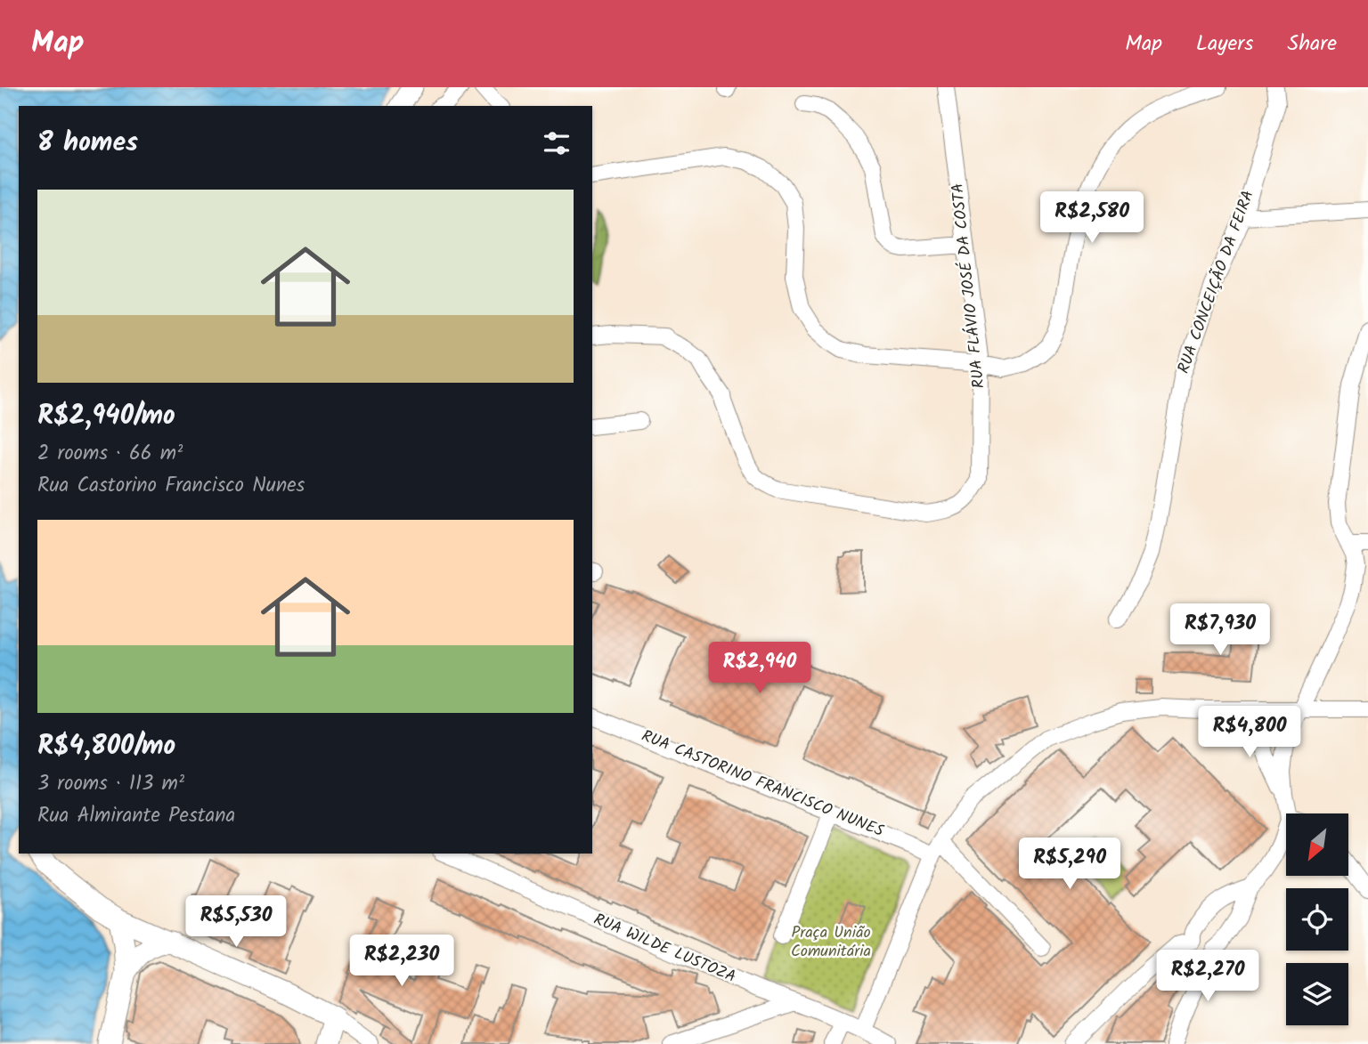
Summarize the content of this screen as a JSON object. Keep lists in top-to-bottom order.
{
  "streets": {
    "street": [
      "RUA CONCEIÇÃO DA FEIRA",
      "RUA FLÁVIO JOSÉ DA COSTA",
      "RUA CASTORINO FRANCISCO NUNES",
      "RUA WILDE LUSTOZA"
    ]
  },
  "parks": ["Praça União Comunitária"],
  "north": "bottom left",
  "page": {
    "header": "Map",
    "nav": ["Map", "Layers", "Share"],
    "heading": "8 homes",
    "list": [
      {
        "name": "R$2,940/mo",
        "note": "2 rooms · 66 m² · Rua Castorino Francisco Nunes"
      },
      {
        "name": "R$4,800/mo",
        "note": "3 rooms · 113 m² · Rua Almirante Pestana"
      }
    ],
    "price": [
      "R$2,580",
      "R$7,930",
      "R$2,940",
      "R$4,800",
      "R$5,290",
      "R$5,530",
      "R$2,230",
      "R$2,270"
    ]
  }
}
